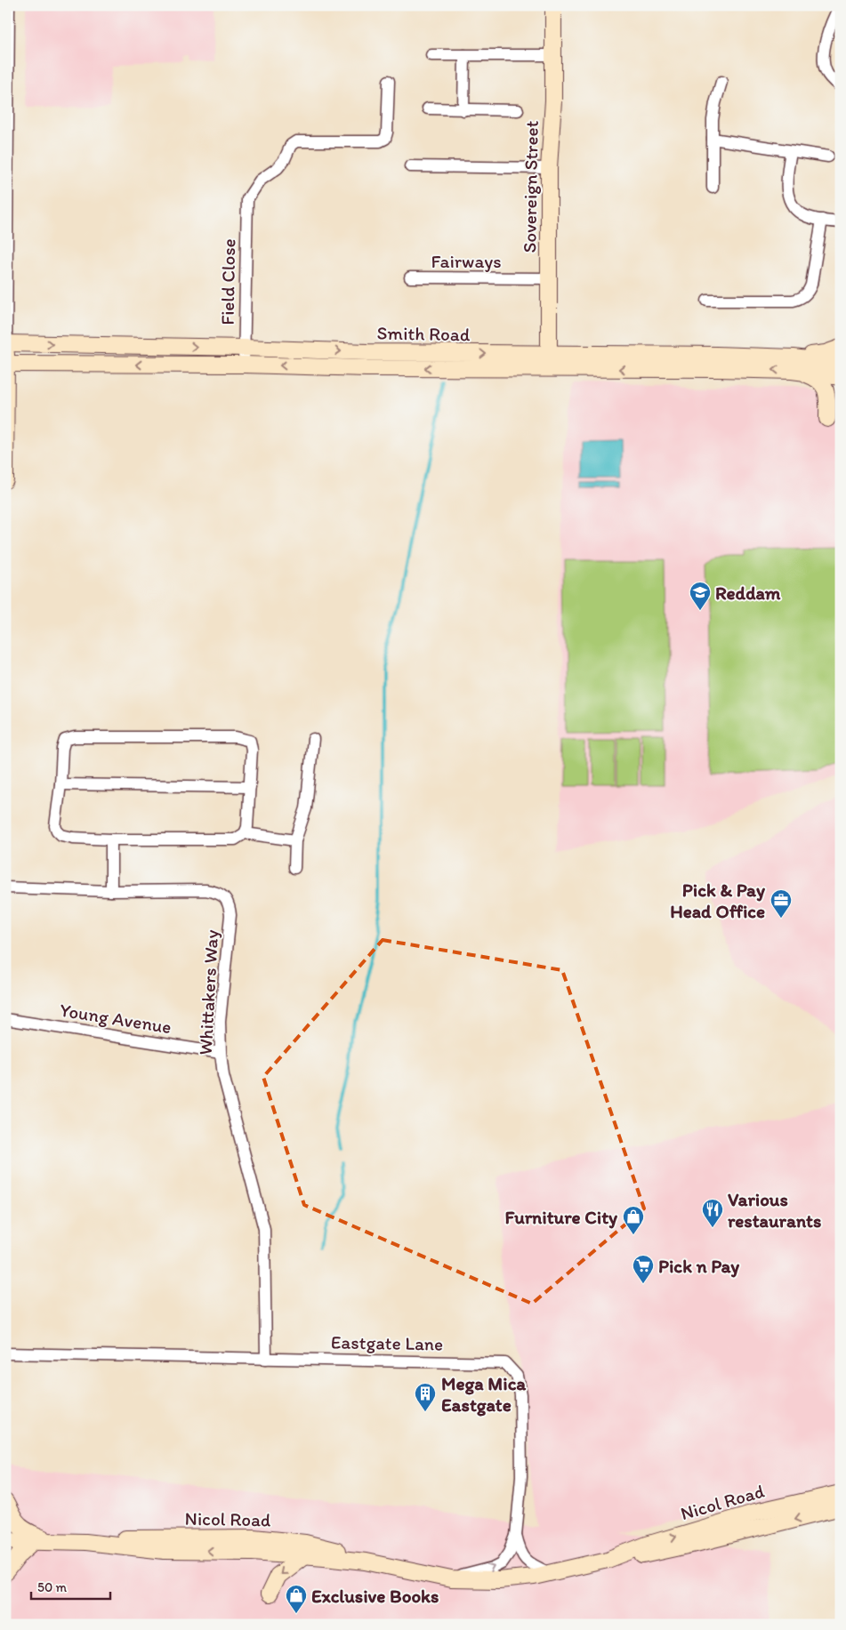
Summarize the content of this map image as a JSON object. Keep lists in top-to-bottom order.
{
  "streets": {
    "main road": ["Sovereign Street", "Smith Road", "Nicol Road"],
    "street": [
      "Fairways",
      "Field Close",
      "Whittakers Way",
      "Young Avenue",
      "Eastgate Lane"
    ]
  },
  "crossings": [
    ["Sovereign Street", "Fairways"],
    ["Sovereign Street", "Smith Road"],
    ["Field Close", "Smith Road"],
    ["Whittakers Way", "Young Avenue"],
    ["Whittakers Way", "Eastgate Lane"],
    ["Eastgate Lane", "Nicol Road"]
  ],
  "places": {
    "school or university": ["Reddam"],
    "office": ["Pick & Pay Head Office"],
    "restaurant": ["Various restaurants"],
    "shop": ["Furniture City", "Exclusive Books"],
    "supermarket": ["Pick n Pay"],
    "building": ["Mega Mica Eastgate"]
  },
  "scale_bar": "50 m"
}
